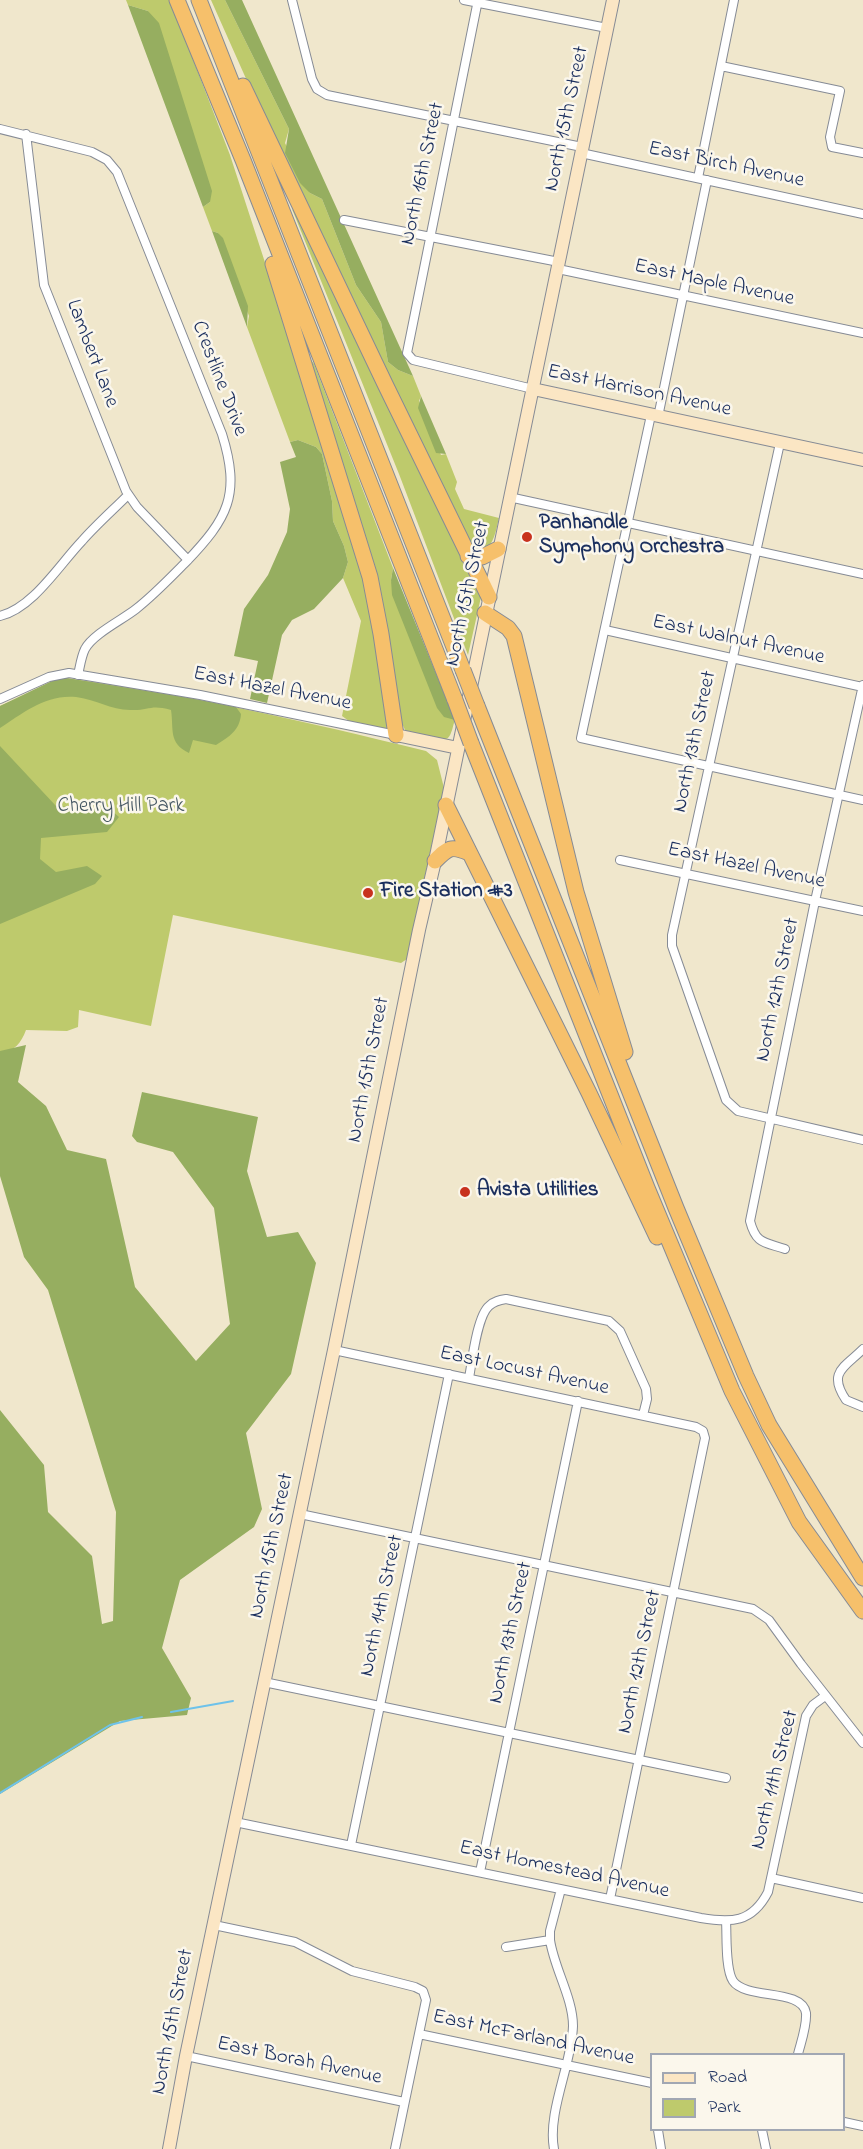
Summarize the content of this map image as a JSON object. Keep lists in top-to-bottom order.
{
  "streets": {
    "main road": ["North 15th Street", "East Harrison Avenue", "East Hazel Avenue"],
    "street": [
      "East Birch Avenue",
      "North 16th Street",
      "East Maple Avenue",
      "Lambert Lane",
      "Crestline Drive",
      "East Walnut Avenue",
      "North 13th Street",
      "North 12th Street",
      "East Locust Avenue",
      "North 14th Street",
      "North 11th Street",
      "East Homestead Avenue",
      "East McFarland Avenue",
      "East Borah Avenue"
    ]
  },
  "crossings": [
    ["North 15th Street", "East Birch Avenue"],
    ["North 15th Street", "East Maple Avenue"],
    ["North 15th Street", "East Harrison Avenue"],
    ["North 15th Street", "East Hazel Avenue"],
    ["North 15th Street", "East Locust Avenue"],
    ["North 15th Street", "East Homestead Avenue"],
    ["North 15th Street", "East McFarland Avenue"],
    ["North 15th Street", "East Borah Avenue"],
    ["East Birch Avenue", "North 16th Street"],
    ["North 16th Street", "East Maple Avenue"],
    ["North 16th Street", "East Harrison Avenue"],
    ["Lambert Lane", "Crestline Drive"],
    ["Crestline Drive", "East Hazel Avenue"],
    ["East Harrison Avenue", "North 13th Street"],
    ["East Walnut Avenue", "North 13th Street"],
    ["East Walnut Avenue", "North 12th Street"],
    ["East Hazel Avenue", "North 13th Street"],
    ["East Hazel Avenue", "North 12th Street"],
    ["North 13th Street", "North 12th Street"],
    ["North 13th Street", "East Locust Avenue"],
    ["North 13th Street", "East Homestead Avenue"],
    ["North 12th Street", "East Locust Avenue"],
    ["North 12th Street", "East Homestead Avenue"],
    ["East Locust Avenue", "North 14th Street"],
    ["North 14th Street", "East Homestead Avenue"],
    ["North 11th Street", "East Homestead Avenue"]
  ],
  "parks": ["Cherry Hill Park"],
  "places": ["Panhandle Symphony Orchestra", "Fire Station #3", "Avista Utilities"],
  "legend": ["Road", "Park"]
}
